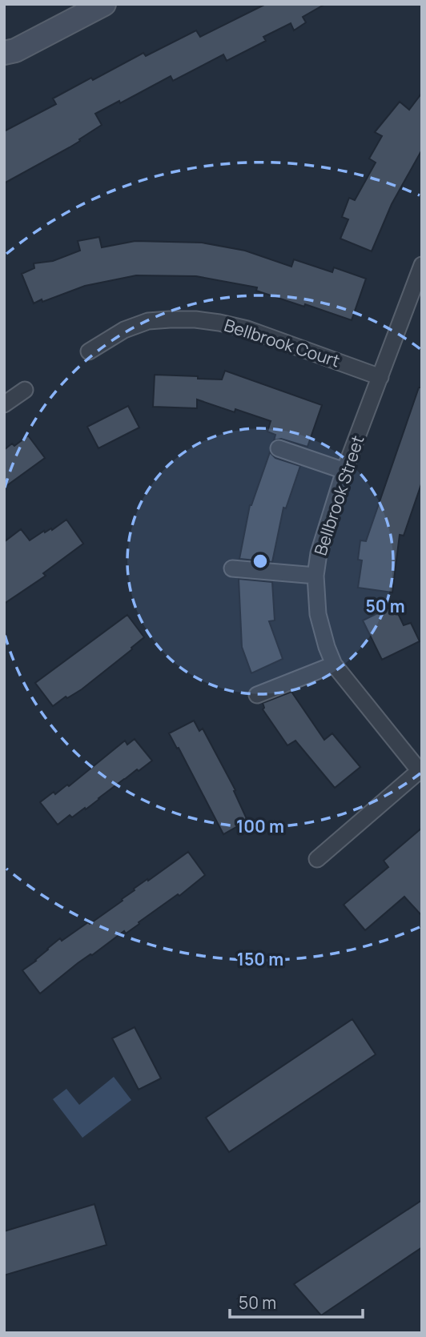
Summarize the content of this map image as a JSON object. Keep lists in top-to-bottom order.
{
  "streets": {
    "street": ["Bellbrook Court", "Bellbrook Street"]
  },
  "crossings": [
    ["Bellbrook Court", "Bellbrook Street"]
  ],
  "scale_bar": "50 m",
  "rings": ["50 m", "100 m", "150 m"]
}
